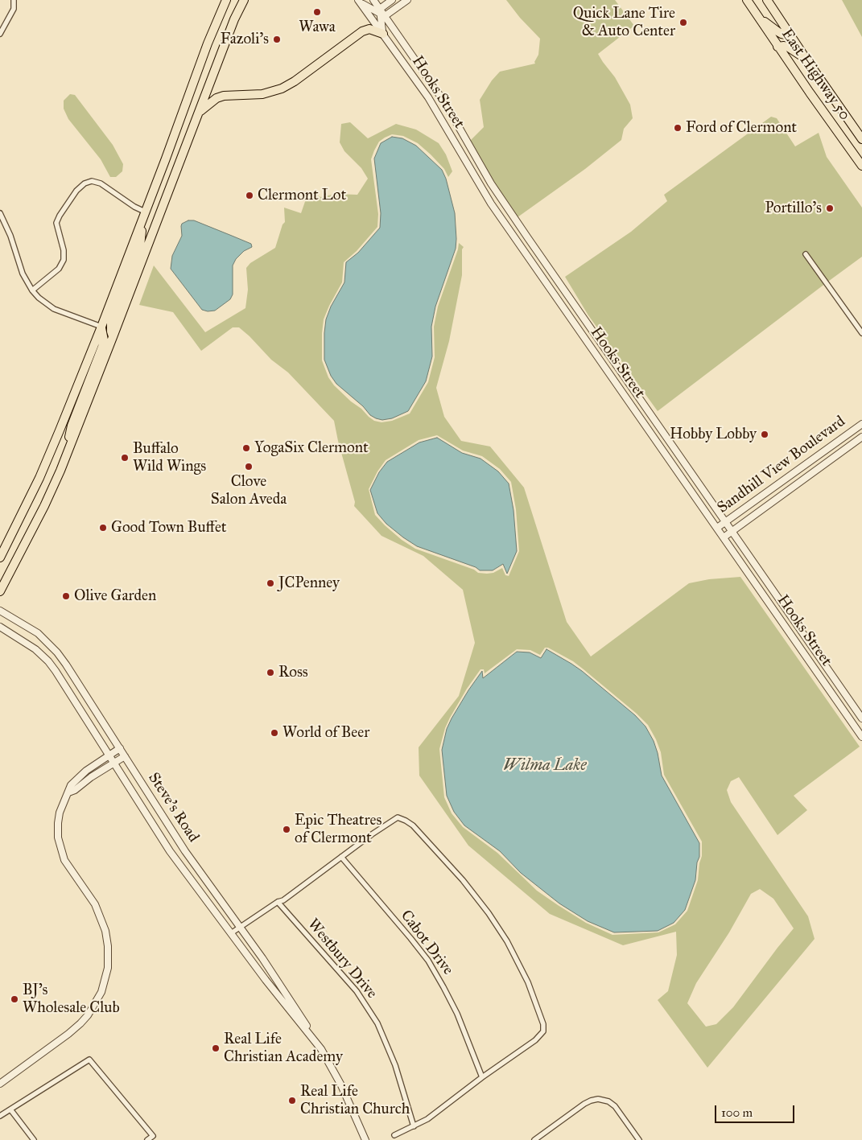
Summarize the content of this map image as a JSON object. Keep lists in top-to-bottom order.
{
  "streets": {
    "highway": ["East Highway 50"],
    "street": [
      "Hooks Street",
      "Sandhill View Boulevard",
      "Steve's Road",
      "Cabot Drive",
      "Westbury Drive"
    ]
  },
  "crossings": [
    ["Hooks Street", "Sandhill View Boulevard"]
  ],
  "water": ["Wilma Lake"],
  "places": [
    "Wawa",
    "Quick Lane Tire & Auto Center",
    "Fazoli's",
    "Ford of Clermont",
    "Clermont Lot",
    "Portillo's",
    "Hobby Lobby",
    "YogaSix Clermont",
    "Buffalo Wild Wings",
    "Clove Salon Aveda",
    "Good Town Buffet",
    "JCPenney",
    "Olive Garden",
    "Ross",
    "World of Beer",
    "Epic Theatres of Clermont",
    "BJ's Wholesale Club",
    "Real Life Christian Academy",
    "Real Life Christian Church"
  ],
  "scale_bar": "100 m"
}
